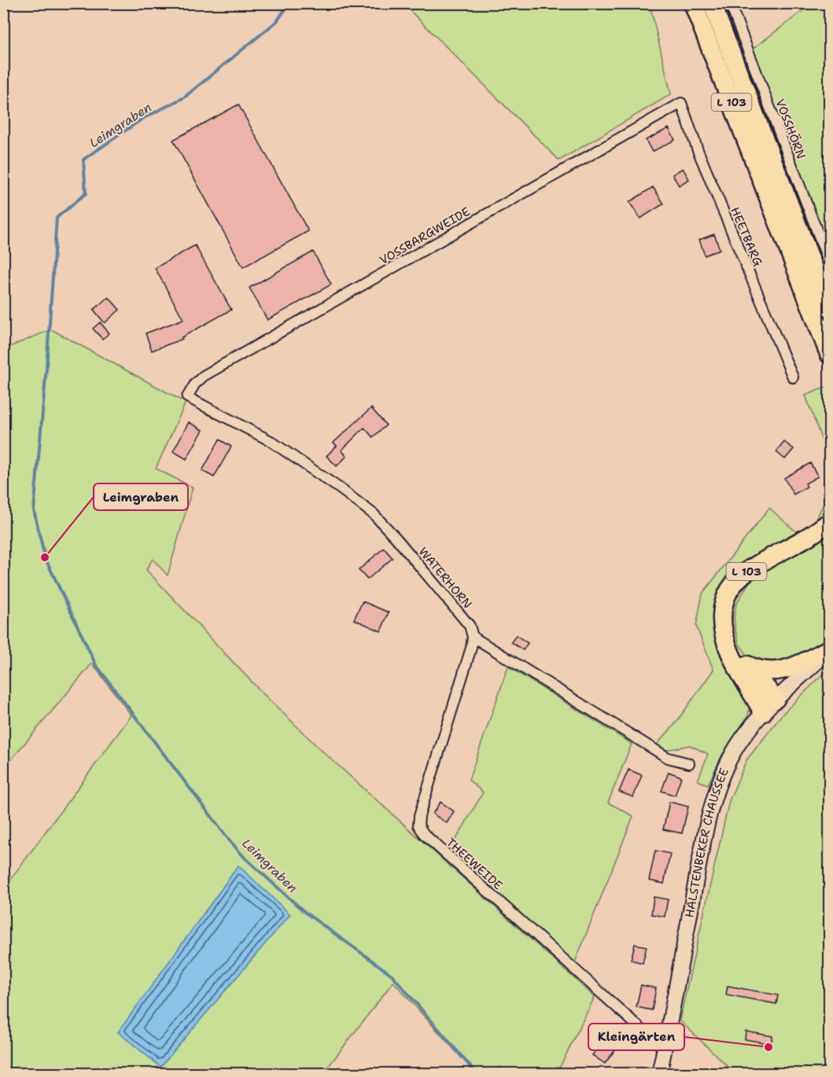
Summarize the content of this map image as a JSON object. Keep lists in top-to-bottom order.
{
  "streets": {
    "highway": ["L 103"],
    "main road": ["HALSTENBEKER CHAUSSEE"],
    "street": [
      "VOSSHÖRN",
      "VOSSBARGWEIDE",
      "HEETBARG",
      "WATERHORN",
      "THEEWEIDE"
    ]
  },
  "crossings": [
    ["L 103", "HALSTENBEKER CHAUSSEE"],
    ["VOSSBARGWEIDE", "HEETBARG"],
    ["VOSSBARGWEIDE", "WATERHORN"],
    ["WATERHORN", "THEEWEIDE"],
    ["HALSTENBEKER CHAUSSEE", "THEEWEIDE"]
  ],
  "water": ["Leimgraben"],
  "places": ["Leimgraben", "Kleingärten"]
}
